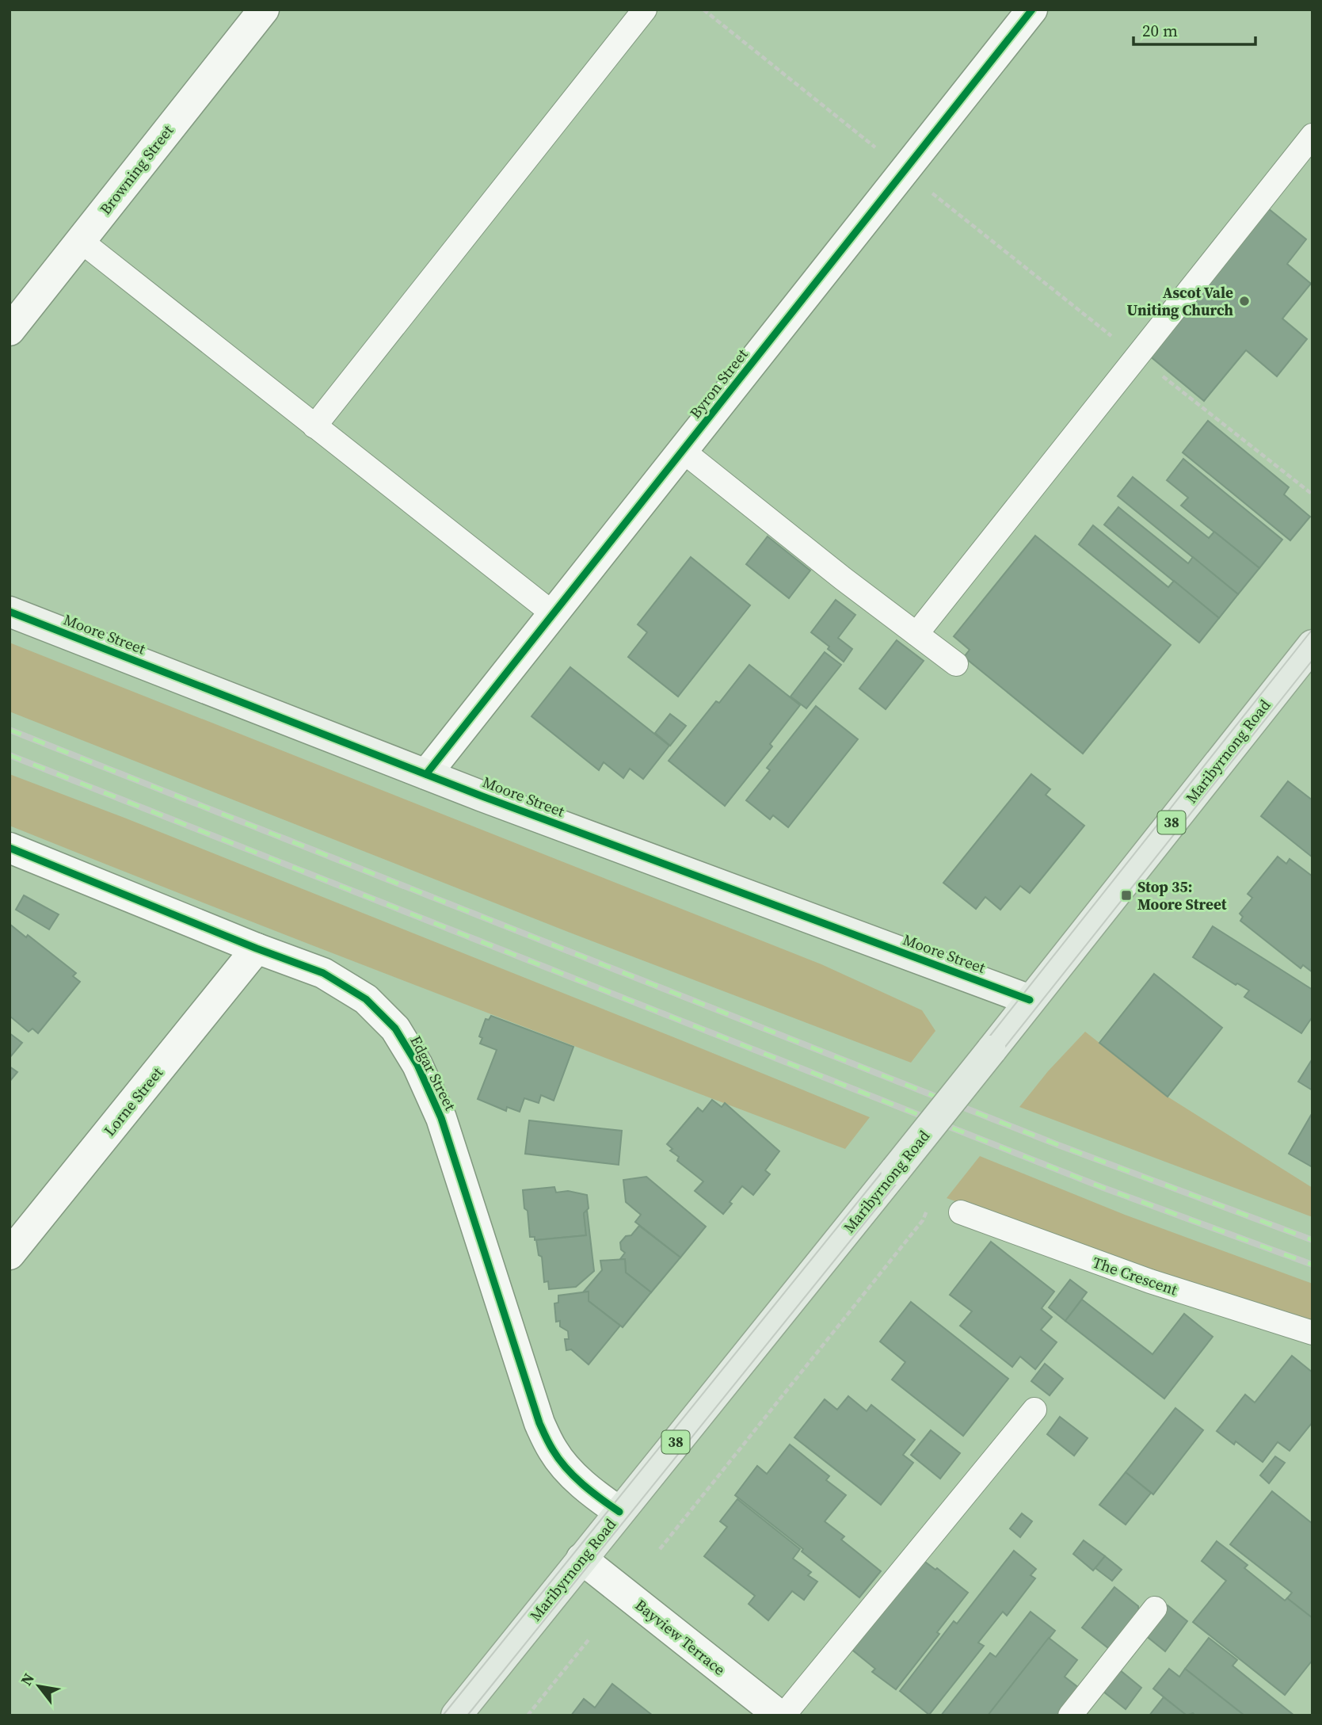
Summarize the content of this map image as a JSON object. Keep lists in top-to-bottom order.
{
  "streets": {
    "main road": ["Maribyrnong Road", "38"],
    "street": [
      "Browning Street",
      "Byron Street",
      "Moore Street",
      "Edgar Street",
      "Lorne Street",
      "Bayview Terrace"
    ],
    "lane": ["The Crescent"]
  },
  "crossings": [
    ["Byron Street", "Moore Street"],
    ["Moore Street", "Maribyrnong Road"],
    ["Maribyrnong Road", "Edgar Street"],
    ["Maribyrnong Road", "Bayview Terrace"],
    ["Edgar Street", "Lorne Street"]
  ],
  "places": {
    "other": ["Ascot Vale Uniting Church"],
    "transit": ["Stop 35: Moore Street"]
  },
  "scale_bar": "20 m",
  "north": "top left"
}
